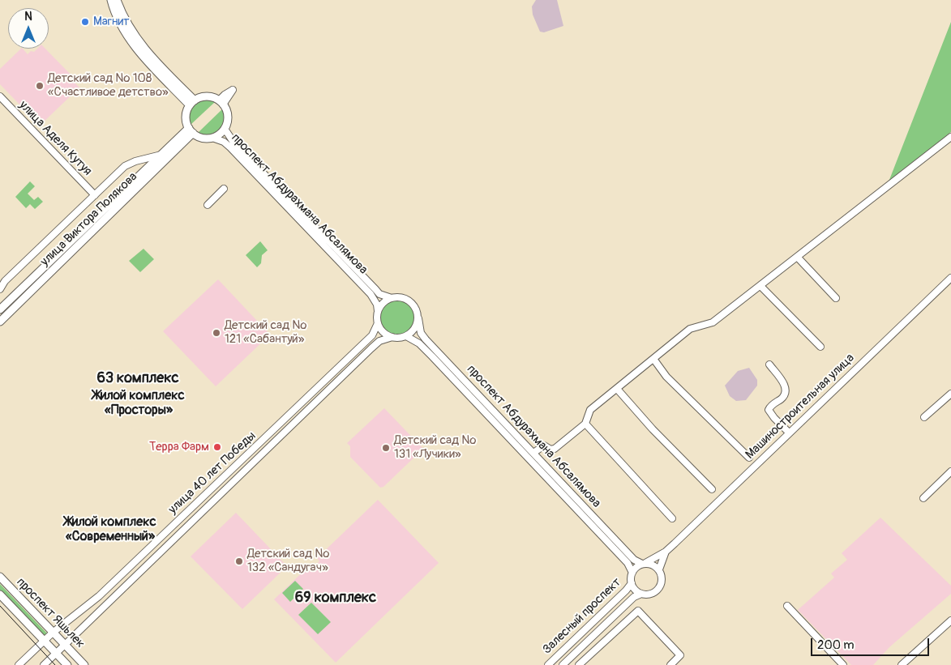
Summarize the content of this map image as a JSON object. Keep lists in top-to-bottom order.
{
  "streets": {
    "main road": ["улица Виктора Полякова", "проспект Яшьлек"],
    "street": [
      "улица Аделя Кутуя",
      "проспект Абдурахмана Абсалямова",
      "Машиностроительная улица",
      "улица 40 лет Победы",
      "Залесный проспект"
    ]
  },
  "crossings": [
    ["проспект Абдурахмана Абсалямова", "улица Виктора Полякова"],
    ["проспект Абдурахмана Абсалямова", "Машиностроительная улица"],
    ["проспект Абдурахмана Абсалямова", "улица 40 лет Победы"],
    ["проспект Абдурахмана Абсалямова", "Залесный проспект"],
    ["Машиностроительная улица", "Залесный проспект"],
    ["улица 40 лет Победы", "проспект Яшьлек"]
  ],
  "districts": [
    "63 комплекс",
    "Жилой комплекс «Просторы»",
    "Жилой комплекс «Современный»",
    "69 комплекс"
  ],
  "places": [
    "Магнит",
    "Детский сад № 108 «Счастливое детство»",
    "Детский сад № 121 «Сабантуй»",
    "Терра Фарм",
    "Детский сад № 131 «Лучики»",
    "Детский сад № 132 «Сандугач»"
  ],
  "scale_bar": "200 m",
  "north": "top"
}
